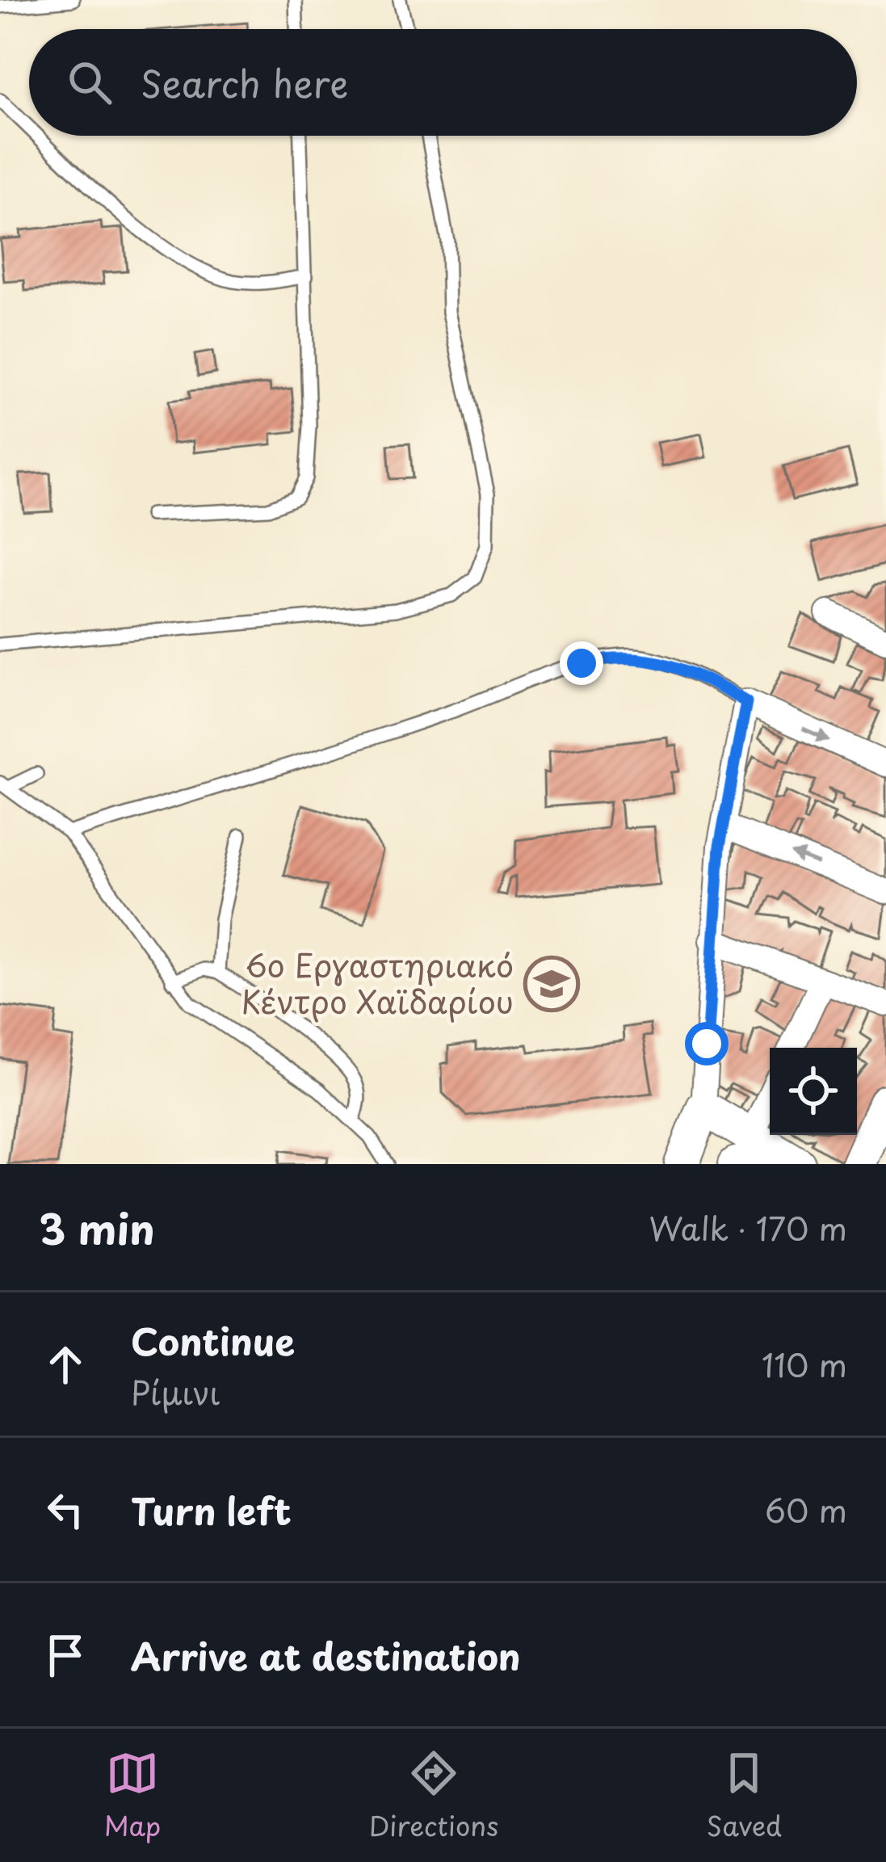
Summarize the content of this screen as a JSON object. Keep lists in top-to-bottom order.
{
  "places": {
    "school or university": ["6ο Εργαστηριακό Κέντρο Χαϊδαρίου"]
  },
  "page": {
    "search": "Search here",
    "heading": ["3 min", "Walk · 170 m"],
    "list": [
      ["Continue", "Ρίμινι", "110 m"],
      ["Turn left", "60 m"],
      "Arrive at destination"
    ],
    "nav": ["Map", "Directions", "Saved"]
  }
}
